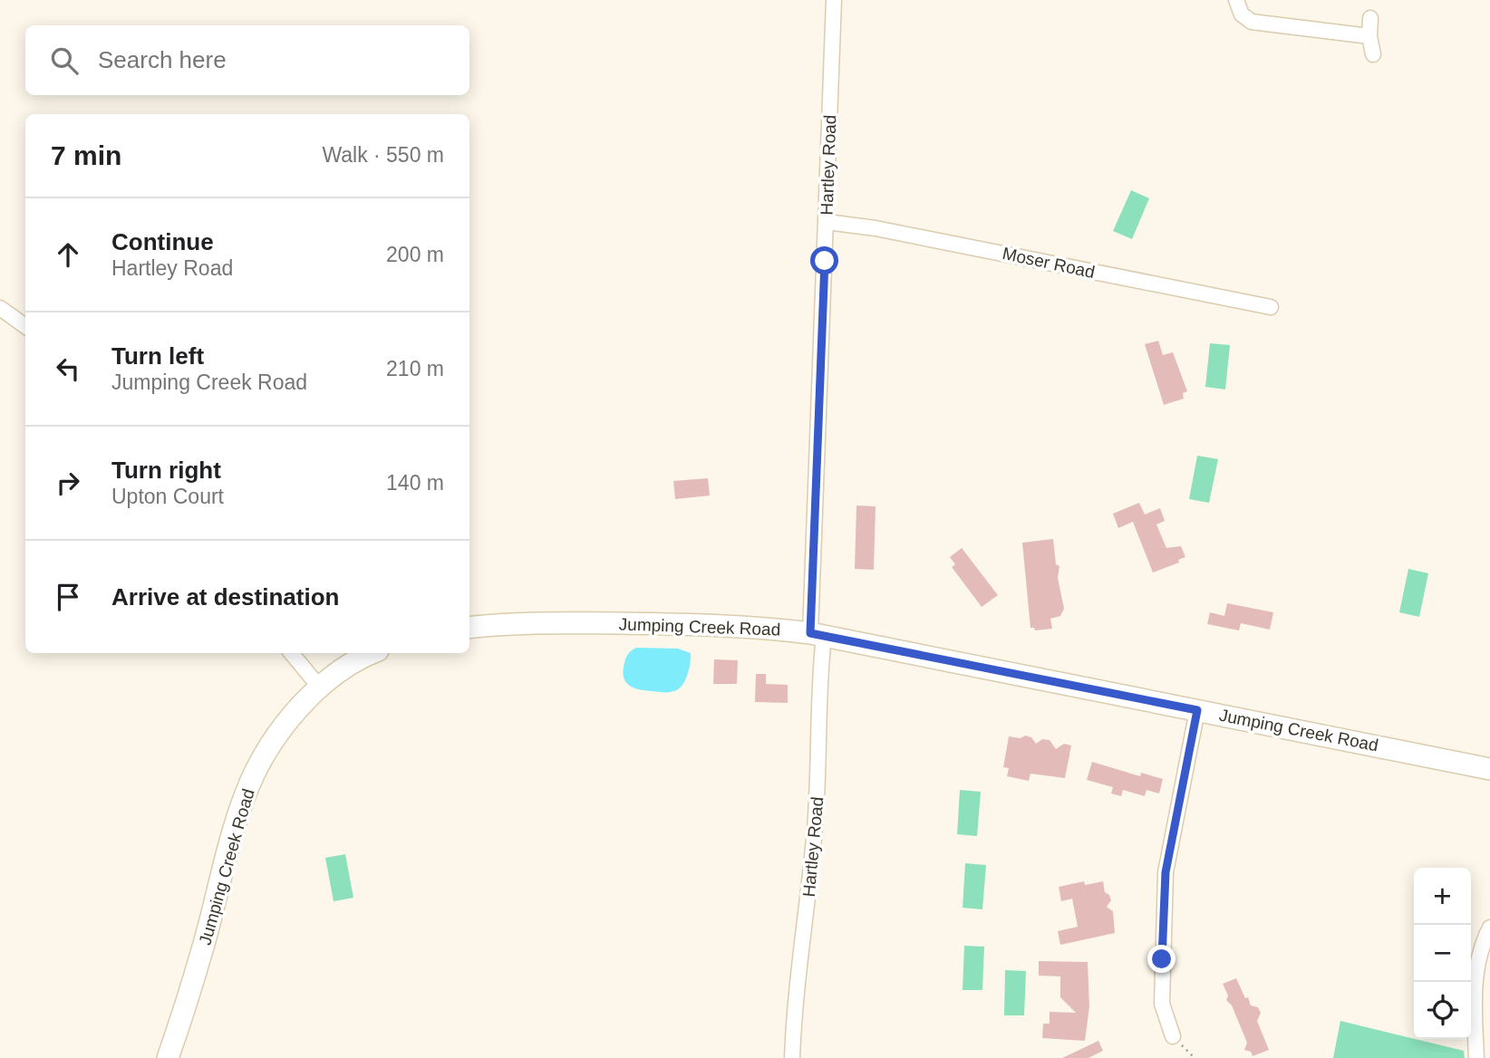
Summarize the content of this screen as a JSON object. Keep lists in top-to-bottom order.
{
  "streets": {
    "main road": ["Jumping Creek Road"],
    "street": ["Hartley Road", "Moser Road"]
  },
  "crossings": [
    ["Hartley Road", "Moser Road"],
    ["Hartley Road", "Jumping Creek Road"]
  ],
  "page": {
    "search": "Search here",
    "heading": ["7 min", "Walk · 550 m"],
    "list": [
      ["Continue", "Hartley Road", "200 m"],
      ["Turn left", "Jumping Creek Road", "210 m"],
      ["Turn right", "Upton Court", "140 m"],
      "Arrive at destination"
    ],
    "map_buttons": ["+", "−"]
  }
}
